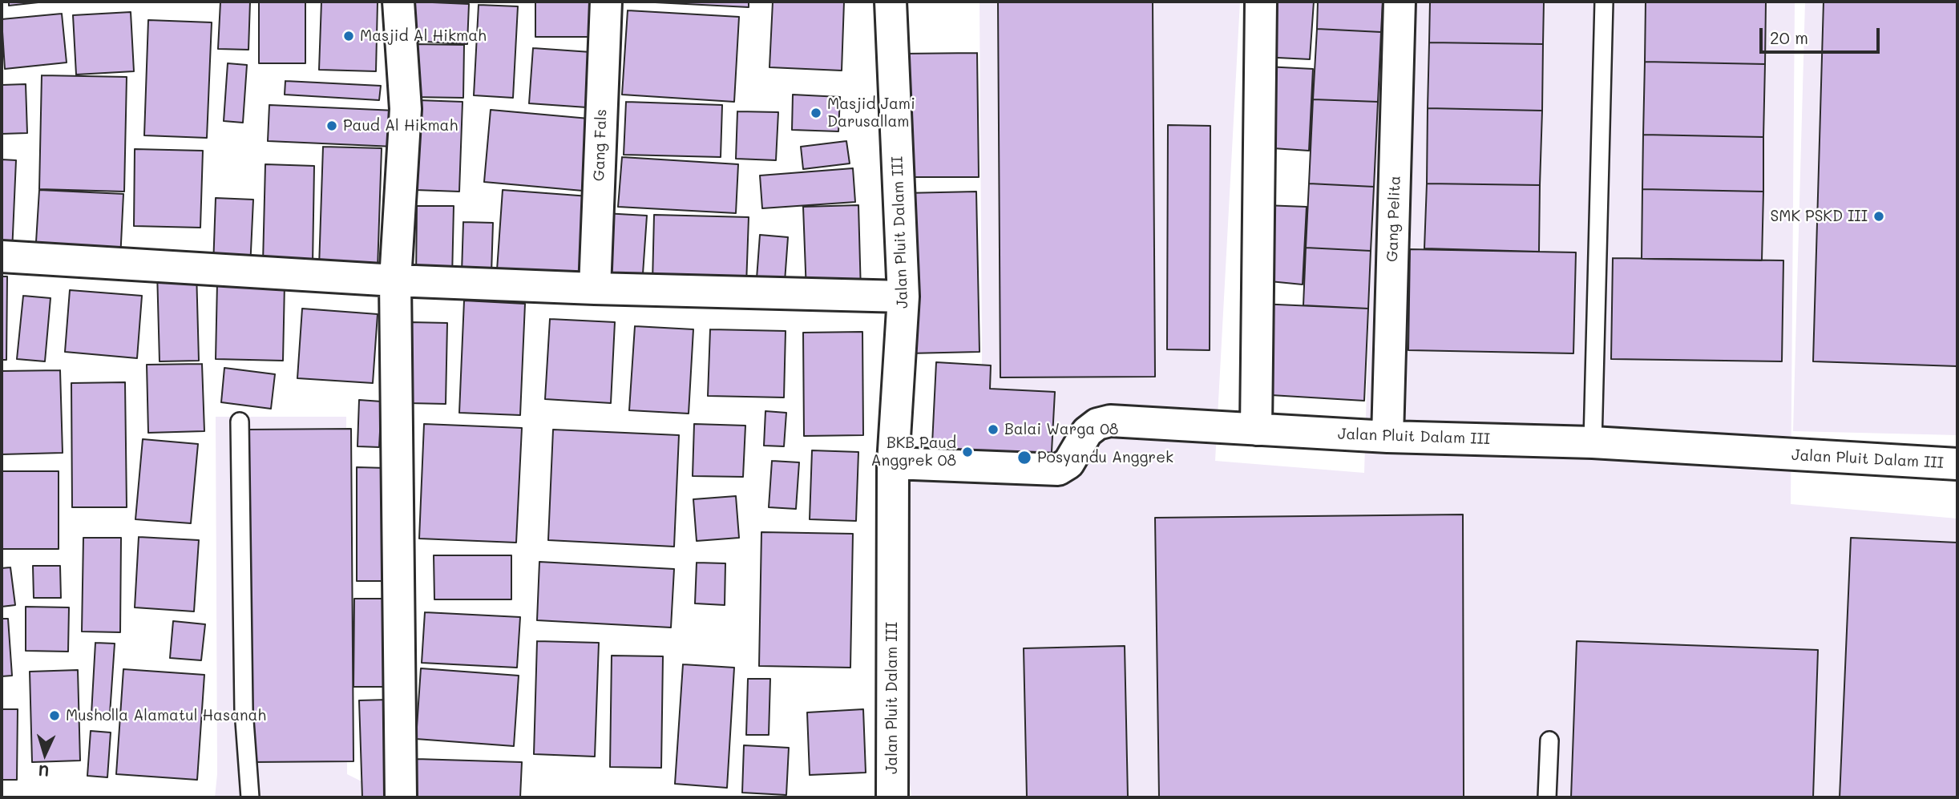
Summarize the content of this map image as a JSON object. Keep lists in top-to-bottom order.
{
  "streets": {
    "street": ["Gang Fals", "Gang Pelita", "Jalan Pluit Dalam III"]
  },
  "crossings": [
    ["Gang Pelita", "Jalan Pluit Dalam III"]
  ],
  "places": [
    "Masjid Al Hikmah",
    "Masjid Jami Darusallam",
    "Paud Al Hikmah",
    "SMK PSKD III",
    "Balai Warga 08",
    "BKB Paud Anggrek 08",
    "Posyandu Anggrek",
    "Musholla Alamatul Hasanah"
  ],
  "scale_bar": "20 m",
  "north": "bottom"
}
